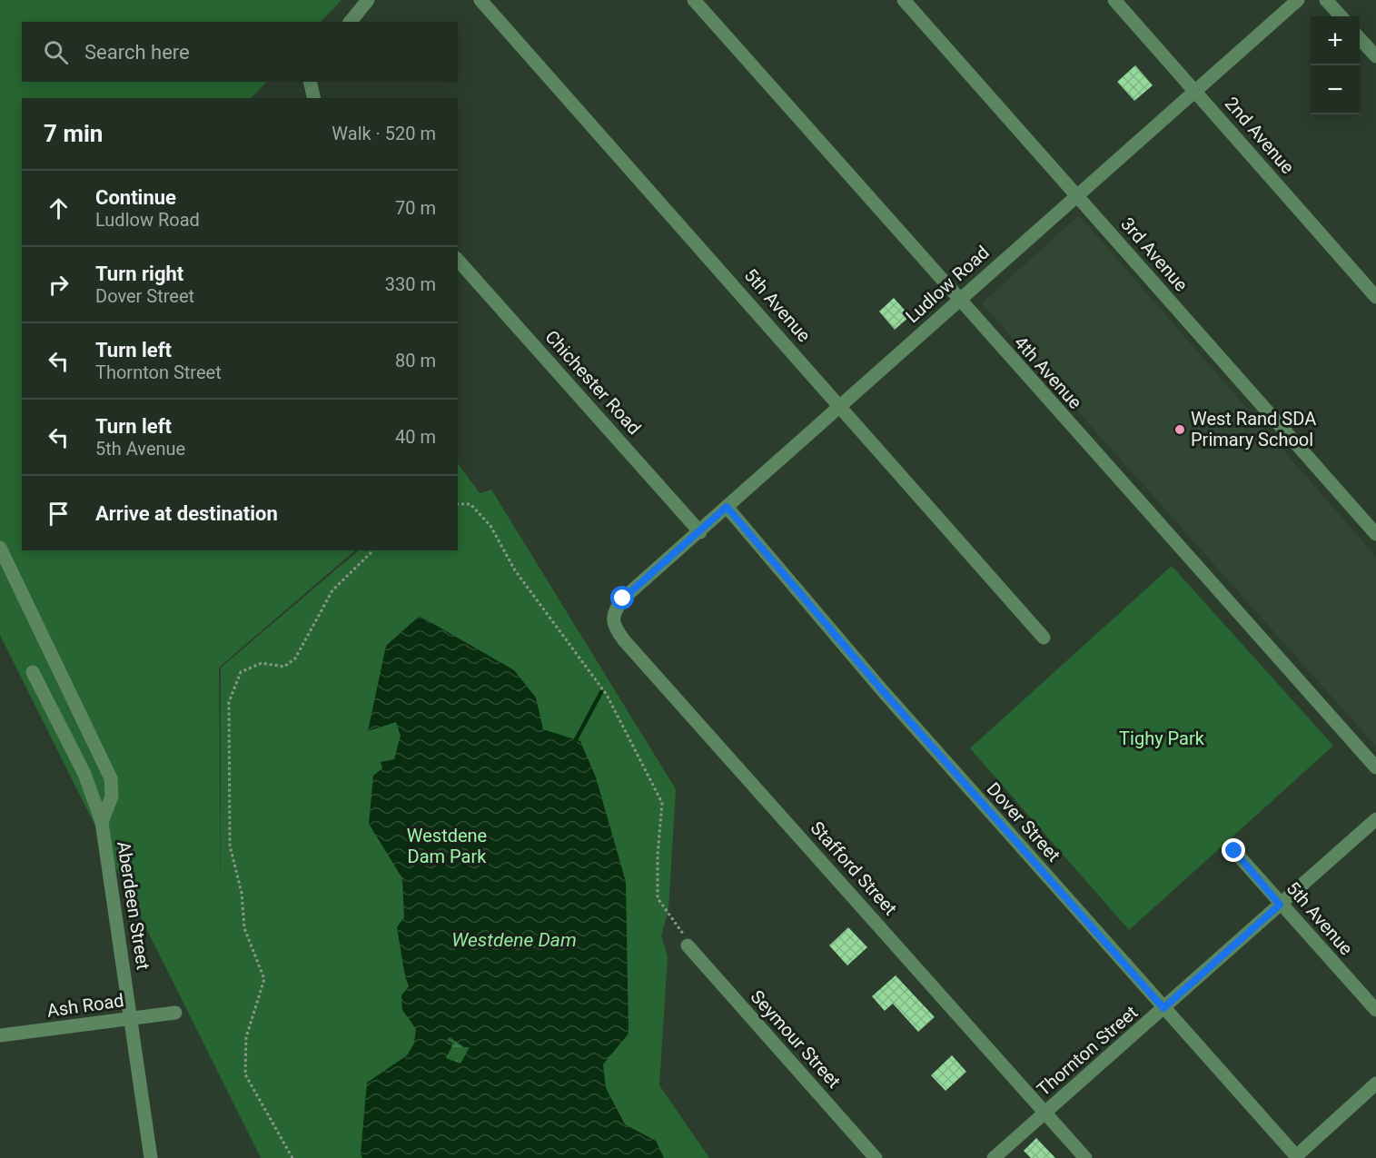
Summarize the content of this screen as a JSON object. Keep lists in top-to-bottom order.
{
  "streets": {
    "street": [
      "2nd Avenue",
      "3rd Avenue",
      "Ludlow Road",
      "5th Avenue",
      "4th Avenue",
      "Chichester Road",
      "Dover Street",
      "Stafford Street",
      "Aberdeen Street",
      "Ash Road",
      "Seymour Street",
      "Thornton Street"
    ]
  },
  "crossings": [
    ["2nd Avenue", "Ludlow Road"],
    ["3rd Avenue", "Ludlow Road"],
    ["Ludlow Road", "5th Avenue"],
    ["Ludlow Road", "4th Avenue"],
    ["Ludlow Road", "Chichester Road"],
    ["Ludlow Road", "Dover Street"],
    ["Ludlow Road", "Stafford Street"],
    ["5th Avenue", "Thornton Street"],
    ["Dover Street", "Thornton Street"],
    ["Stafford Street", "Thornton Street"],
    ["Aberdeen Street", "Ash Road"]
  ],
  "water": ["Westdene Dam"],
  "parks": ["Tighy Park", "Westdene Dam Park"],
  "places": ["West Rand SDA Primary School"],
  "page": {
    "map_buttons": ["+", "−"],
    "search": "Search here",
    "heading": ["7 min", "Walk · 520 m"],
    "list": [
      ["Continue", "Ludlow Road", "70 m"],
      ["Turn right", "Dover Street", "330 m"],
      ["Turn left", "Thornton Street", "80 m"],
      ["Turn left", "5th Avenue", "40 m"],
      "Arrive at destination"
    ]
  }
}
